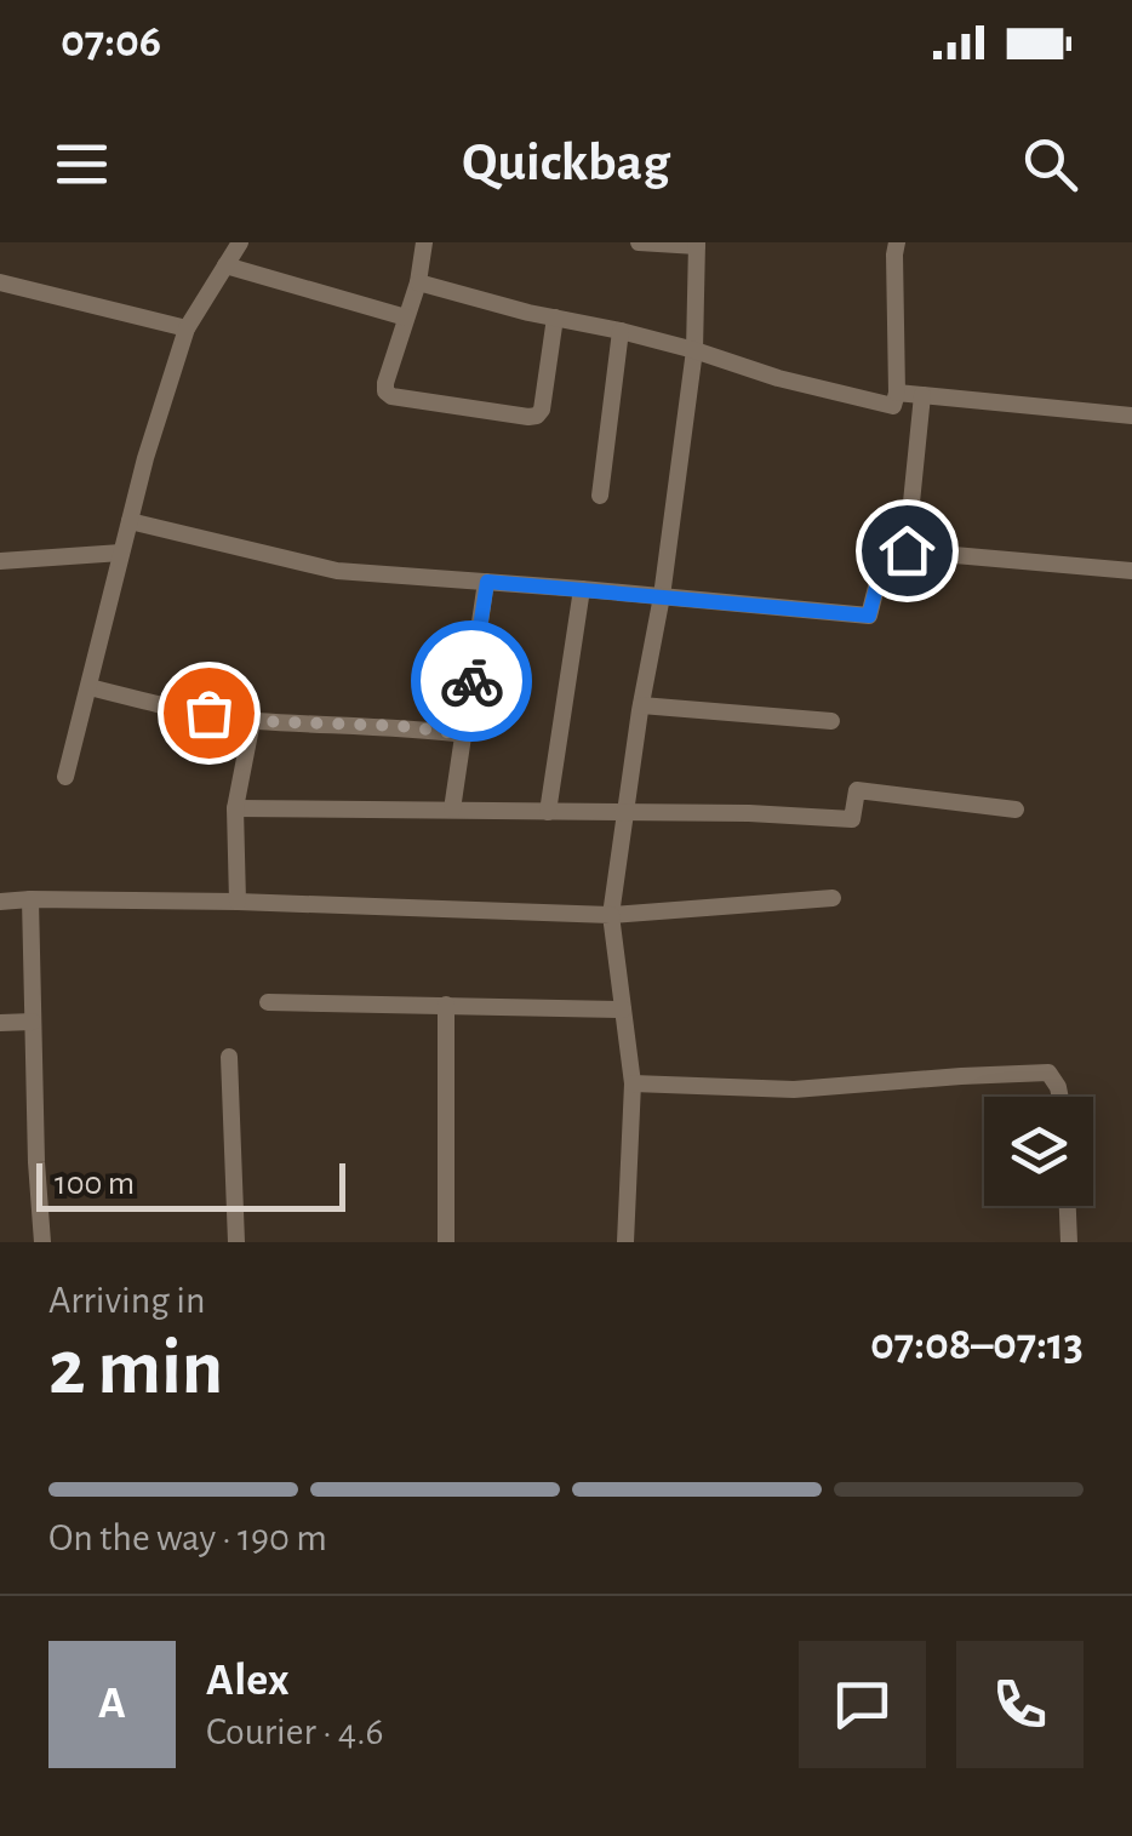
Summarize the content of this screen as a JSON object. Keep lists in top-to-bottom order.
{
  "scale_bar": "100 m",
  "page": {
    "status": "07:06",
    "header": "Quickbag",
    "scale": "100 m",
    "heading": ["2 min", "Arriving in", "07:08–07:13"],
    "panel": ["Alex", "Courier · 4.6"],
    "bar": "On the way · 190 m",
    "round": "A"
  }
}
